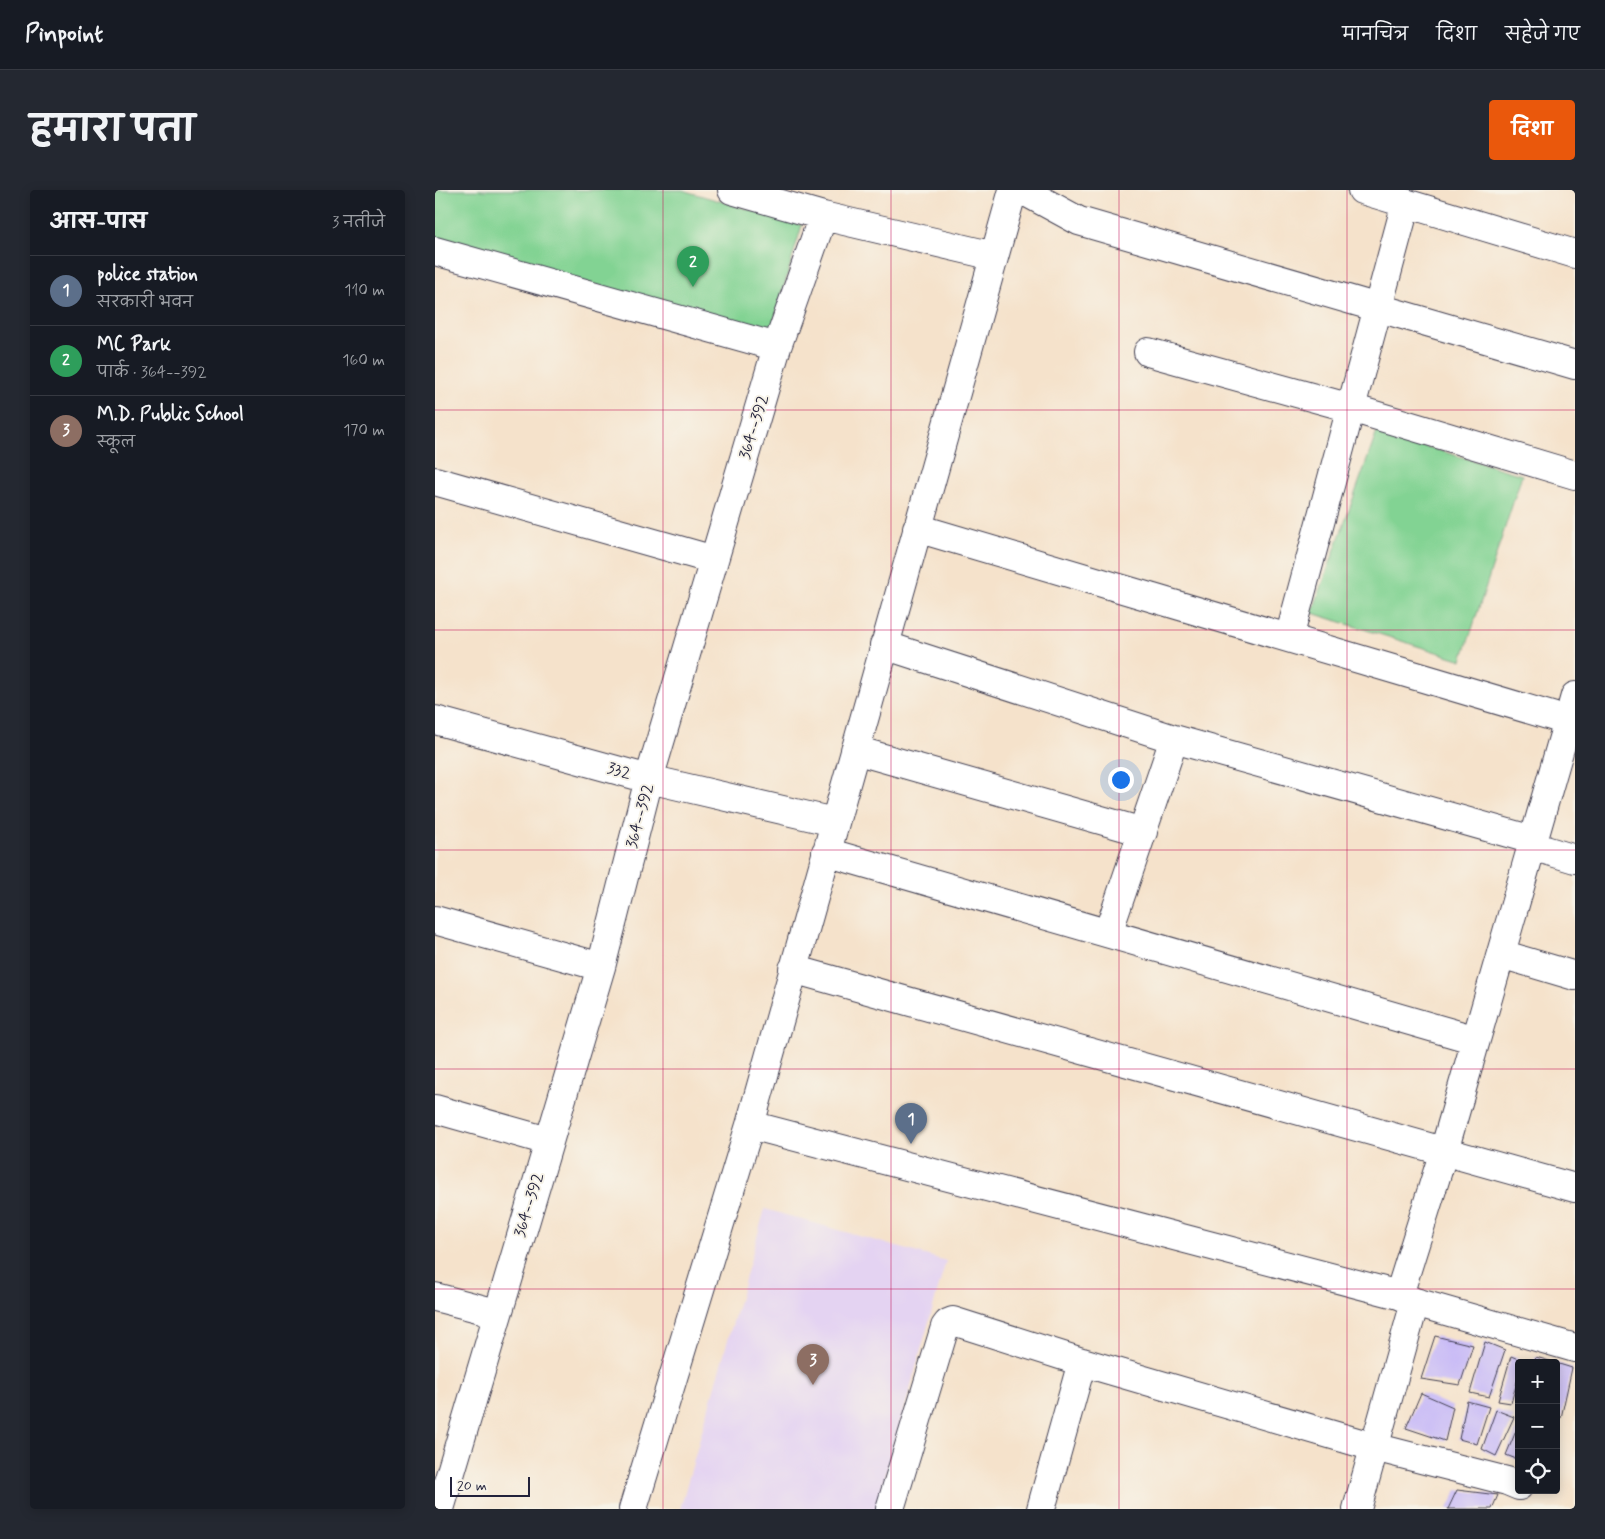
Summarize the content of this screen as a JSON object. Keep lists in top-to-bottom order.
{
  "streets": {
    "street": ["364--392", "332"]
  },
  "crossings": [
    ["364--392", "332"]
  ],
  "scale_bar": "20 m",
  "page": {
    "header": "Pinpoint",
    "nav": ["मानचित्र", "दिशा", "सहेजे गए"],
    "title": "हमारा पता",
    "buttons": "दिशा",
    "heading": ["आस-पास", "3 नतीजे"],
    "pins": ["2", "1", "3"],
    "list": [
      {
        "mark": "1",
        "name": "police station",
        "note": "सरकारी भवन",
        "value": "110 m"
      },
      {
        "mark": "2",
        "name": "MC Park",
        "note": "पार्क · 364--392",
        "value": "160 m"
      },
      {
        "mark": "3",
        "name": "M.D. Public School",
        "note": "स्कूल",
        "value": "170 m"
      }
    ],
    "map_buttons": ["+", "−"],
    "scale": "20 m"
  }
}
